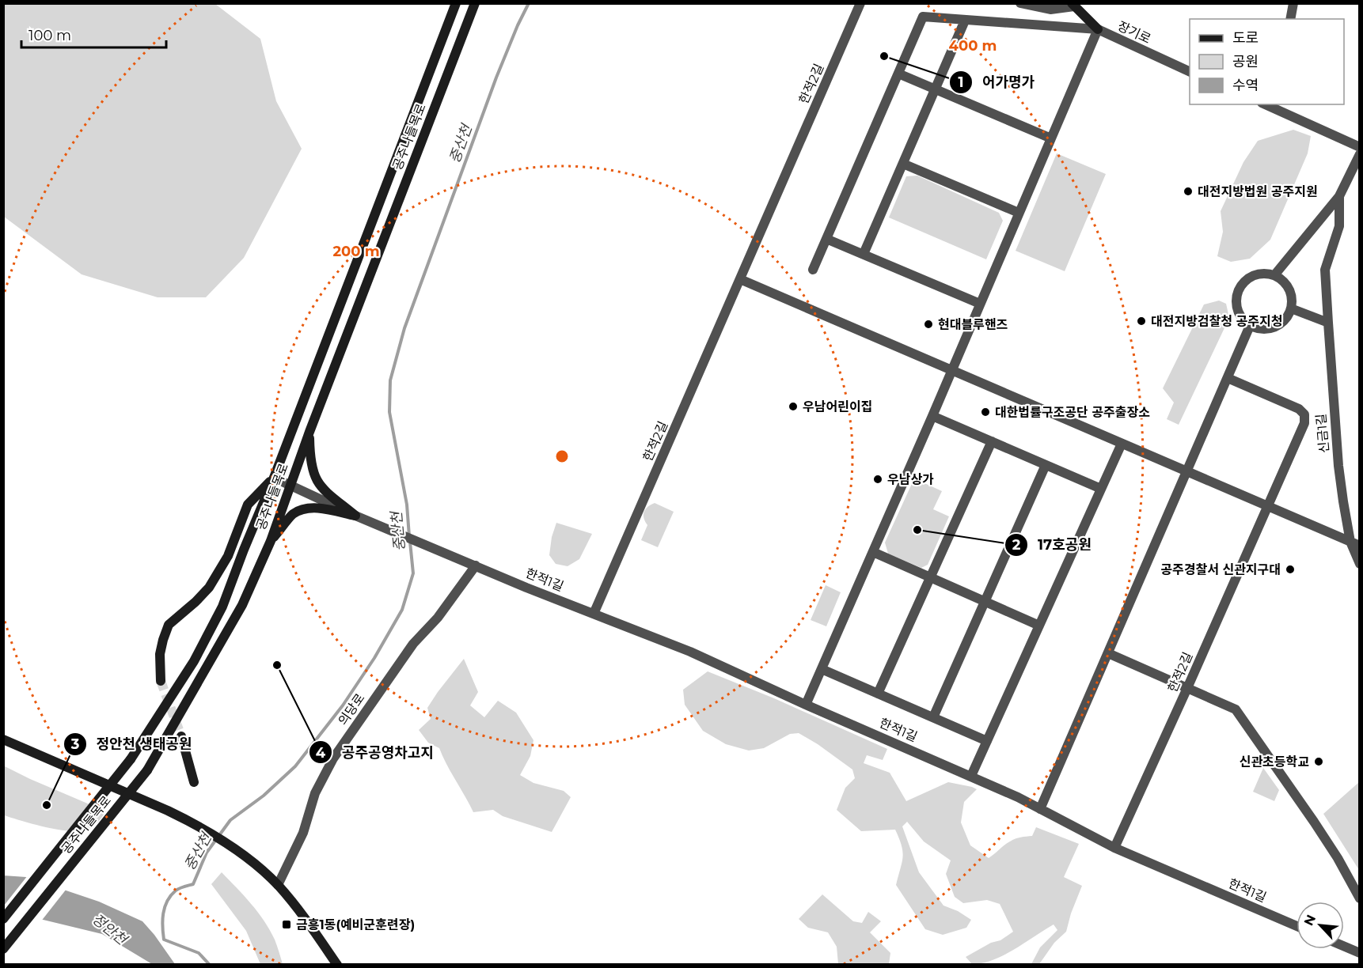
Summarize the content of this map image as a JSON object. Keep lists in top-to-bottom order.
{
  "streets": {
    "main road": ["장기로", "공주나들목로"],
    "street": [
      "한적2길",
      "신금1길",
      "한적1길",
      "의당로"
    ]
  },
  "crossings": [
    ["한적2길", "한적1길"],
    ["공주나들목로", "한적1길"],
    ["한적1길", "의당로"]
  ],
  "water": ["중산천", "정안천"],
  "places": {
    "other": [
      "어가명가",
      "대전지방법원 공주지원",
      "대전지방검찰청 공주지청",
      "현대블루핸즈",
      "우남어린이집",
      "대한법률구조공단 공주출장소",
      "우남상가",
      "17호공원",
      "공주경찰서 신관지구대",
      "공주공영차고지",
      "신관초등학교",
      "정안천 생태공원"
    ],
    "transit": ["금흥1동(예비군훈련장)"]
  },
  "legend": ["도로", "공원", "수역"],
  "scale_bar": "100 m",
  "north": "top left",
  "rings": ["400 m", "200 m"]
}
